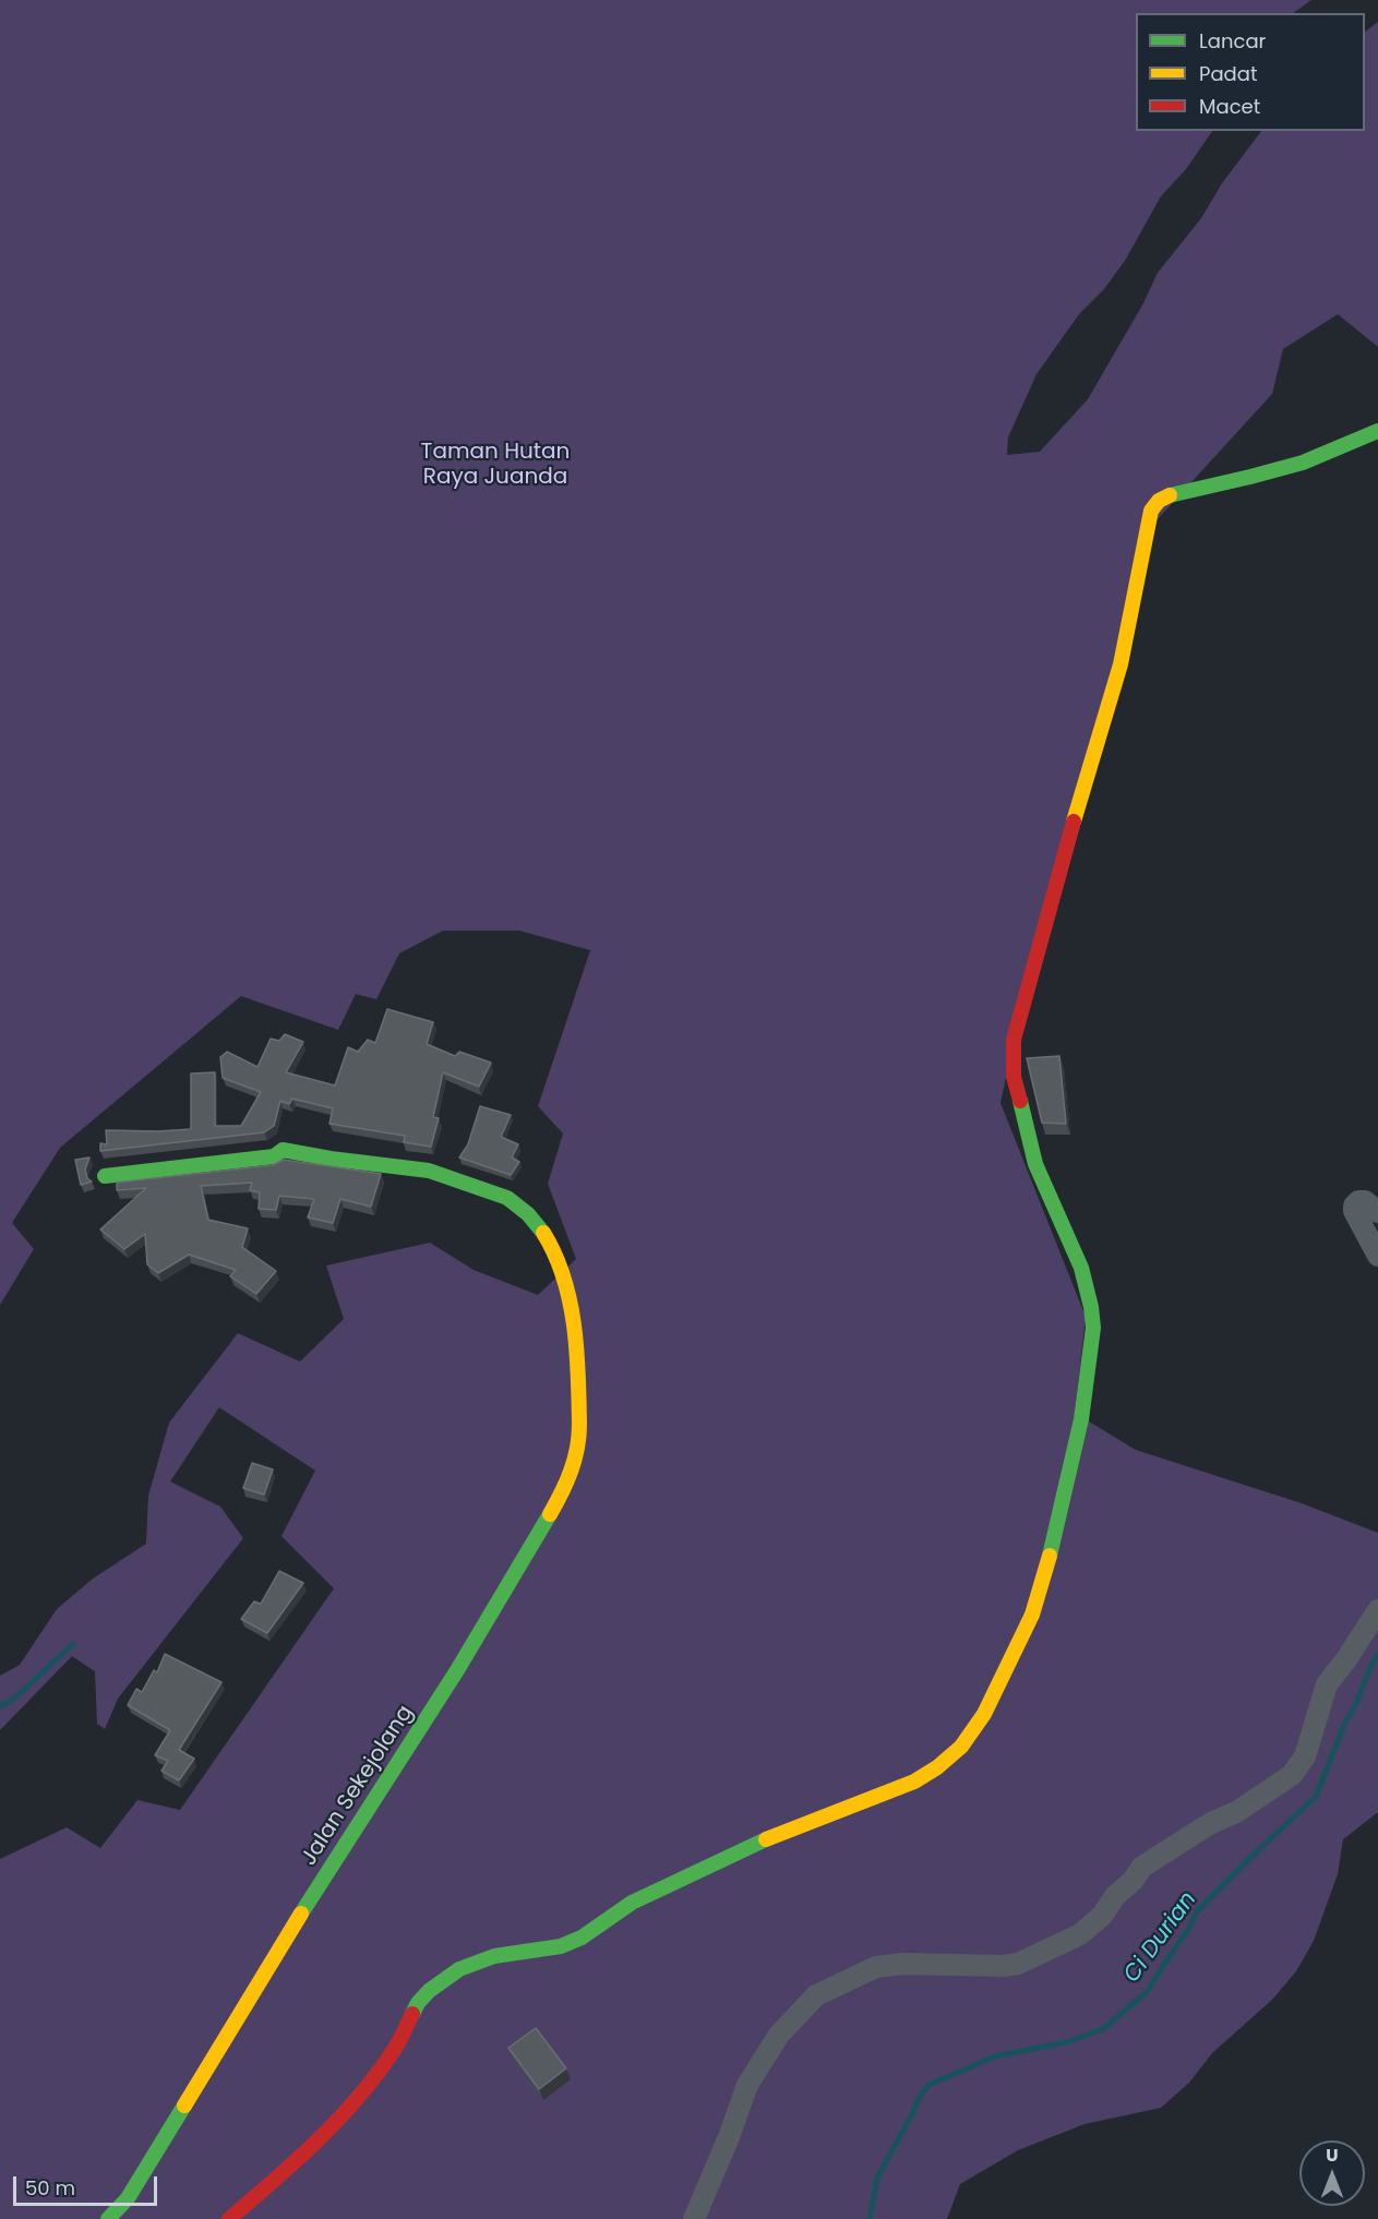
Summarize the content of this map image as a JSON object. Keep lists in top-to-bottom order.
{
  "streets": {
    "street": ["Jalan Sekejolang"]
  },
  "water": ["Ci Durian"],
  "parks": ["Taman Hutan Raya Juanda"],
  "legend": ["Lancar", "Padat", "Macet"],
  "scale_bar": "50 m",
  "north": "top"
}
